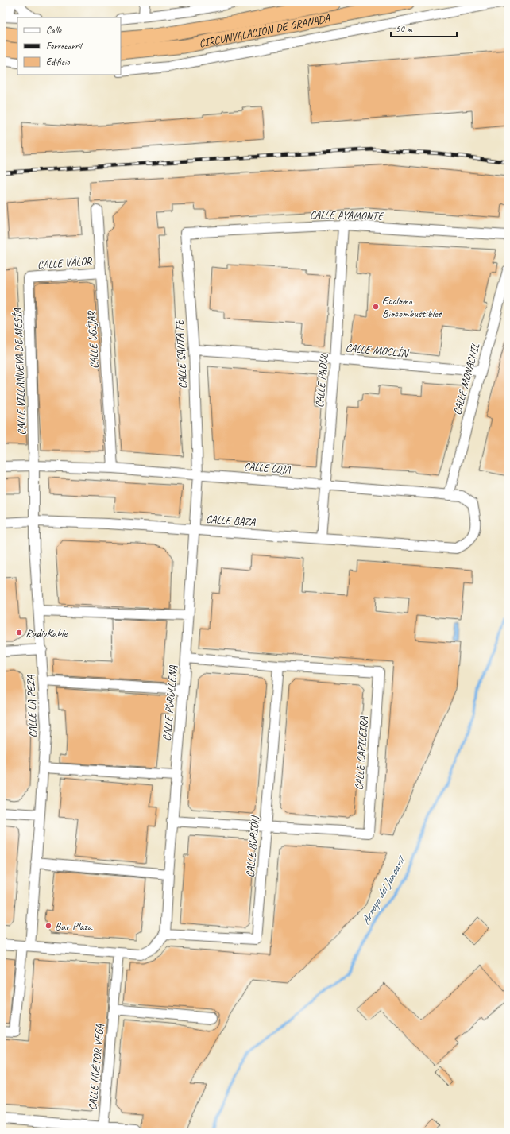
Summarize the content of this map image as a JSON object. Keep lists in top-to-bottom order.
{
  "streets": {
    "highway": ["CIRCUNVALACIÓN DE GRANADA"],
    "street": [
      "CALLE AYAMONTE",
      "CALLE VÁLOR",
      "CALLE UGÍJAR",
      "CALLE MOCLÍN",
      "CALLE SANTA FE",
      "CALLE VILLANUEVA DE MESÍA",
      "CALLE MONACHIL",
      "CALLE PADUL",
      "CALLE LOJA",
      "CALLE BAZA",
      "CALLE PURULLENA",
      "CALLE LA PEZA",
      "CALLE CAPILEIRA",
      "CALLE BUBIÓN",
      "CALLE HUÉTOR VEGA"
    ]
  },
  "crossings": [
    ["CALLE AYAMONTE", "CALLE SANTA FE"],
    ["CALLE AYAMONTE", "CALLE PADUL"],
    ["CALLE VÁLOR", "CALLE UGÍJAR"],
    ["CALLE VÁLOR", "CALLE VILLANUEVA DE MESÍA"],
    ["CALLE UGÍJAR", "CALLE LOJA"],
    ["CALLE MOCLÍN", "CALLE SANTA FE"],
    ["CALLE MOCLÍN", "CALLE MONACHIL"],
    ["CALLE MOCLÍN", "CALLE PADUL"],
    ["CALLE SANTA FE", "CALLE LOJA"],
    ["CALLE SANTA FE", "CALLE PURULLENA"],
    ["CALLE VILLANUEVA DE MESÍA", "CALLE LOJA"],
    ["CALLE VILLANUEVA DE MESÍA", "CALLE LA PEZA"],
    ["CALLE MONACHIL", "CALLE LOJA"],
    ["CALLE PADUL", "CALLE LOJA"],
    ["CALLE PADUL", "CALLE BAZA"],
    ["CALLE LOJA", "CALLE BAZA"],
    ["CALLE LOJA", "CALLE PURULLENA"],
    ["CALLE LOJA", "CALLE LA PEZA"],
    ["CALLE BAZA", "CALLE PURULLENA"],
    ["CALLE BAZA", "CALLE LA PEZA"],
    ["CALLE PURULLENA", "CALLE CAPILEIRA"],
    ["CALLE PURULLENA", "CALLE BUBIÓN"],
    ["CALLE CAPILEIRA", "CALLE BUBIÓN"]
  ],
  "water": ["Arroyo del Juncaril"],
  "places": ["Ecoloma Biocombustibles", "RadioKable", "Bar Plaza"],
  "legend": ["Calle", "Ferrocarril", "Edificio"],
  "scale_bar": "50 m"
}
